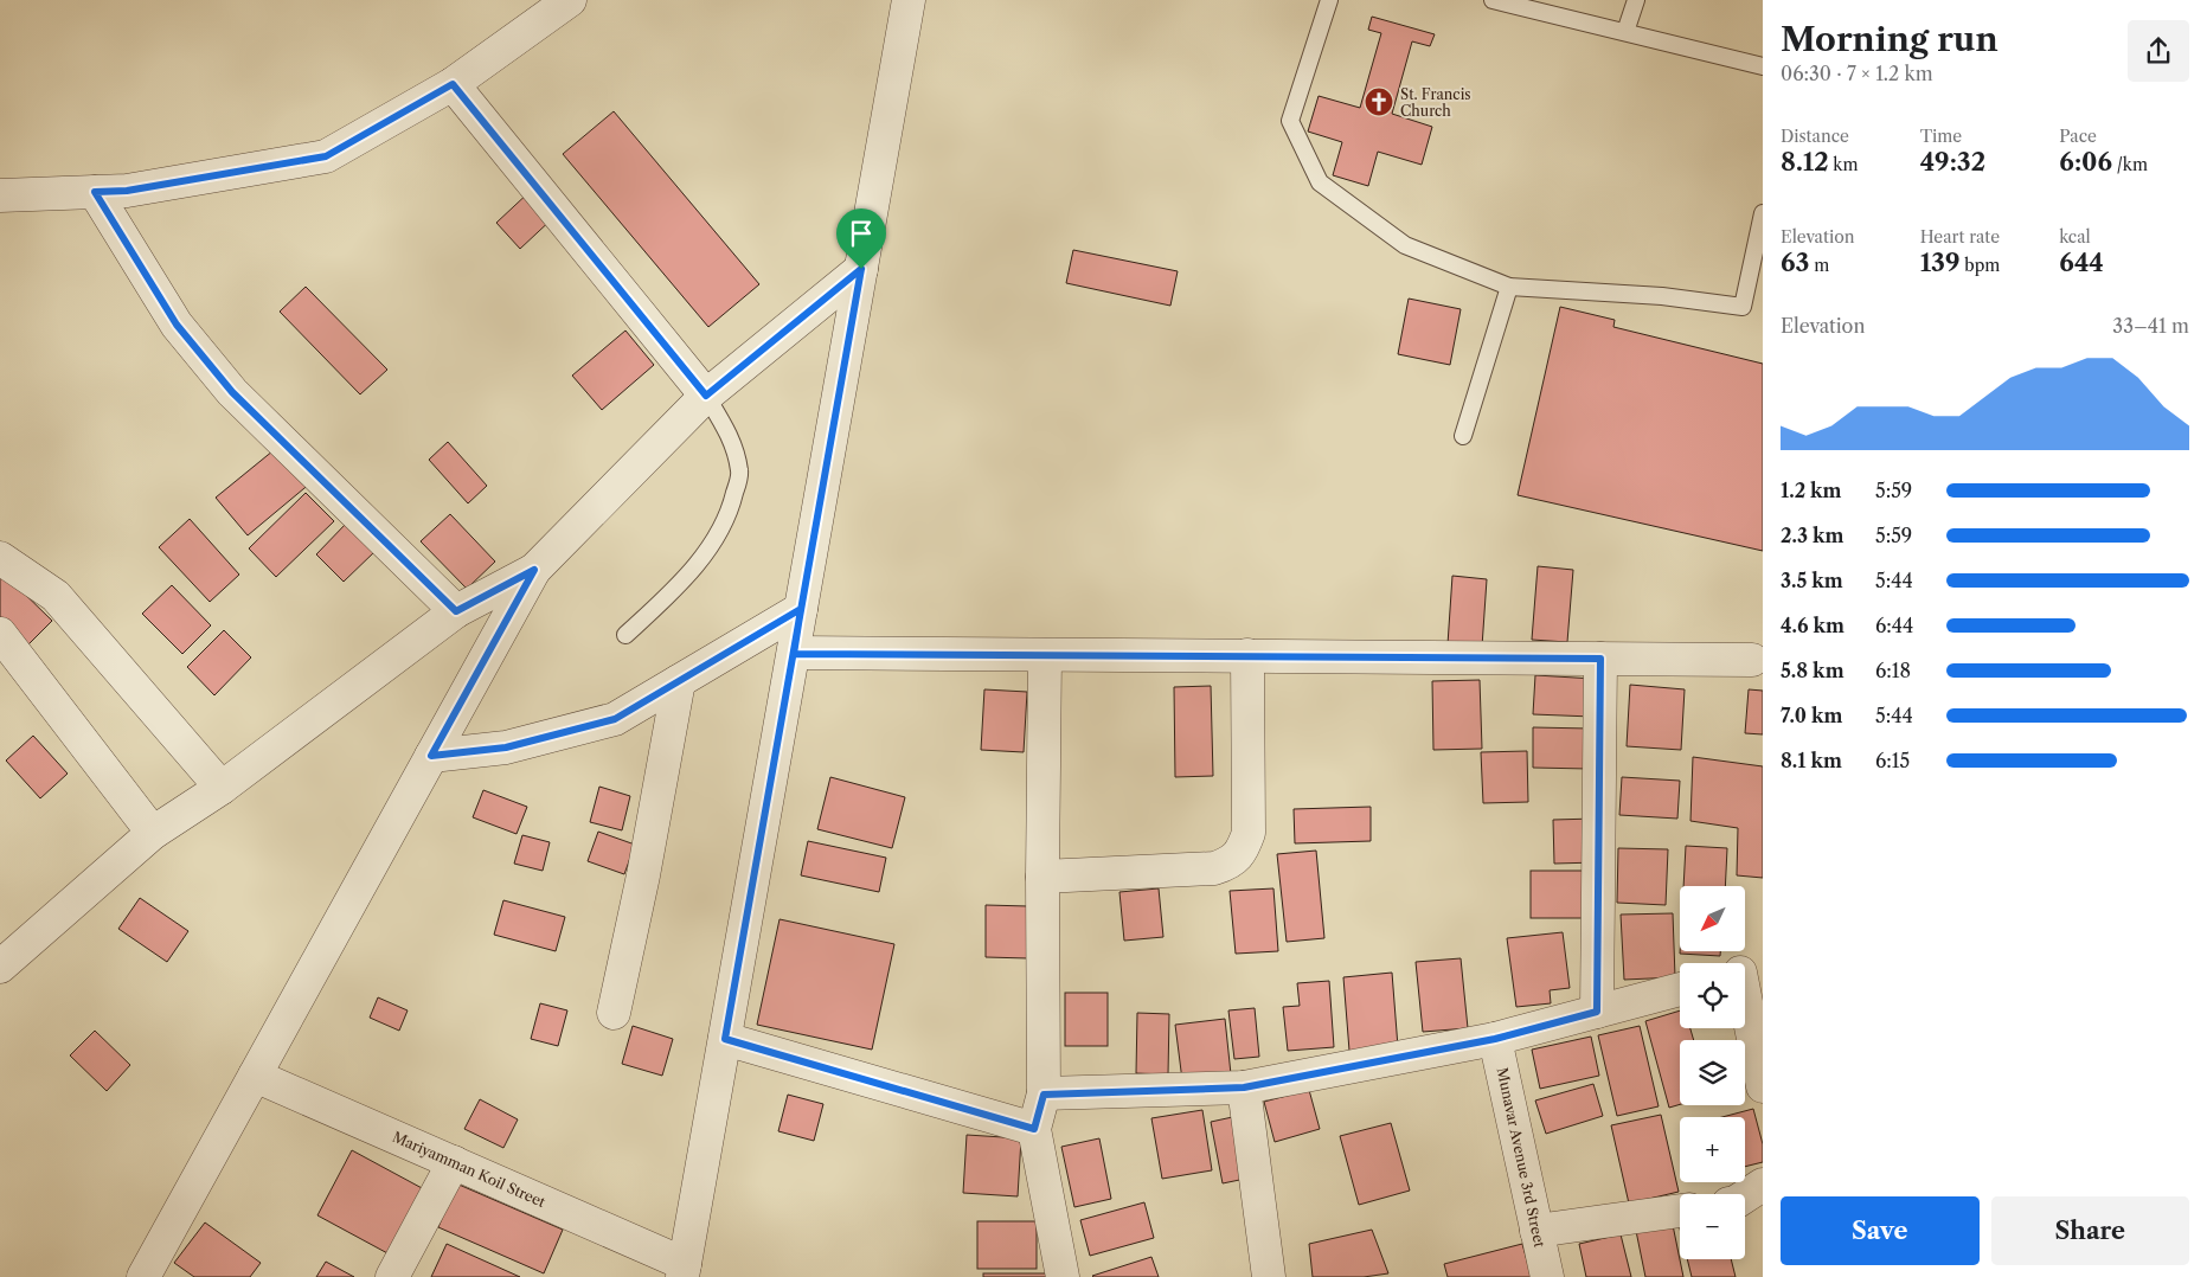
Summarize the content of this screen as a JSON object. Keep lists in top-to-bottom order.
{
  "streets": {
    "street": ["Munavar Avenue 3rd Street", "Mariyamman Koil Street"]
  },
  "places": {
    "church": ["St. Francis Church"]
  },
  "north": "bottom left",
  "page": {
    "heading": ["Morning run", "06:30 · 7 × 1.2 km"],
    "stats": [
      ["Distance", "8.12 km"],
      ["Time", "49:32"],
      ["Pace", "6:06 /km"],
      ["Elevation", "63 m"],
      ["Heart rate", "139 bpm"],
      ["kcal", "644"]
    ],
    "chart": ["Elevation", "33–41 m"],
    "list": [
      {
        "name": "1.2 km",
        "note": "5:59"
      },
      {
        "name": "2.3 km",
        "note": "5:59"
      },
      {
        "name": "3.5 km",
        "note": "5:44"
      },
      {
        "name": "4.6 km",
        "note": "6:44"
      },
      {
        "name": "5.8 km",
        "note": "6:18"
      },
      {
        "name": "7.0 km",
        "note": "5:44"
      },
      {
        "name": "8.1 km",
        "note": "6:15"
      }
    ],
    "map_buttons": ["+", "−"],
    "buttons": ["Save", "Share"]
  }
}
